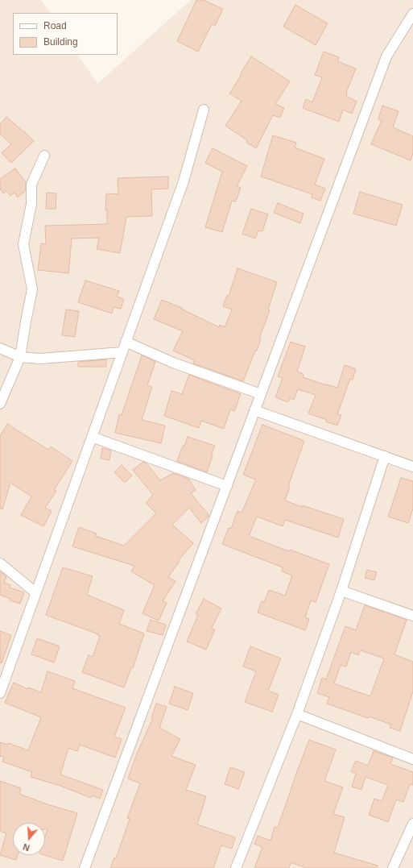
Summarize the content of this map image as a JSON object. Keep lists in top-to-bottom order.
{
  "legend": ["Road", "Building"],
  "north": "bottom"
}
